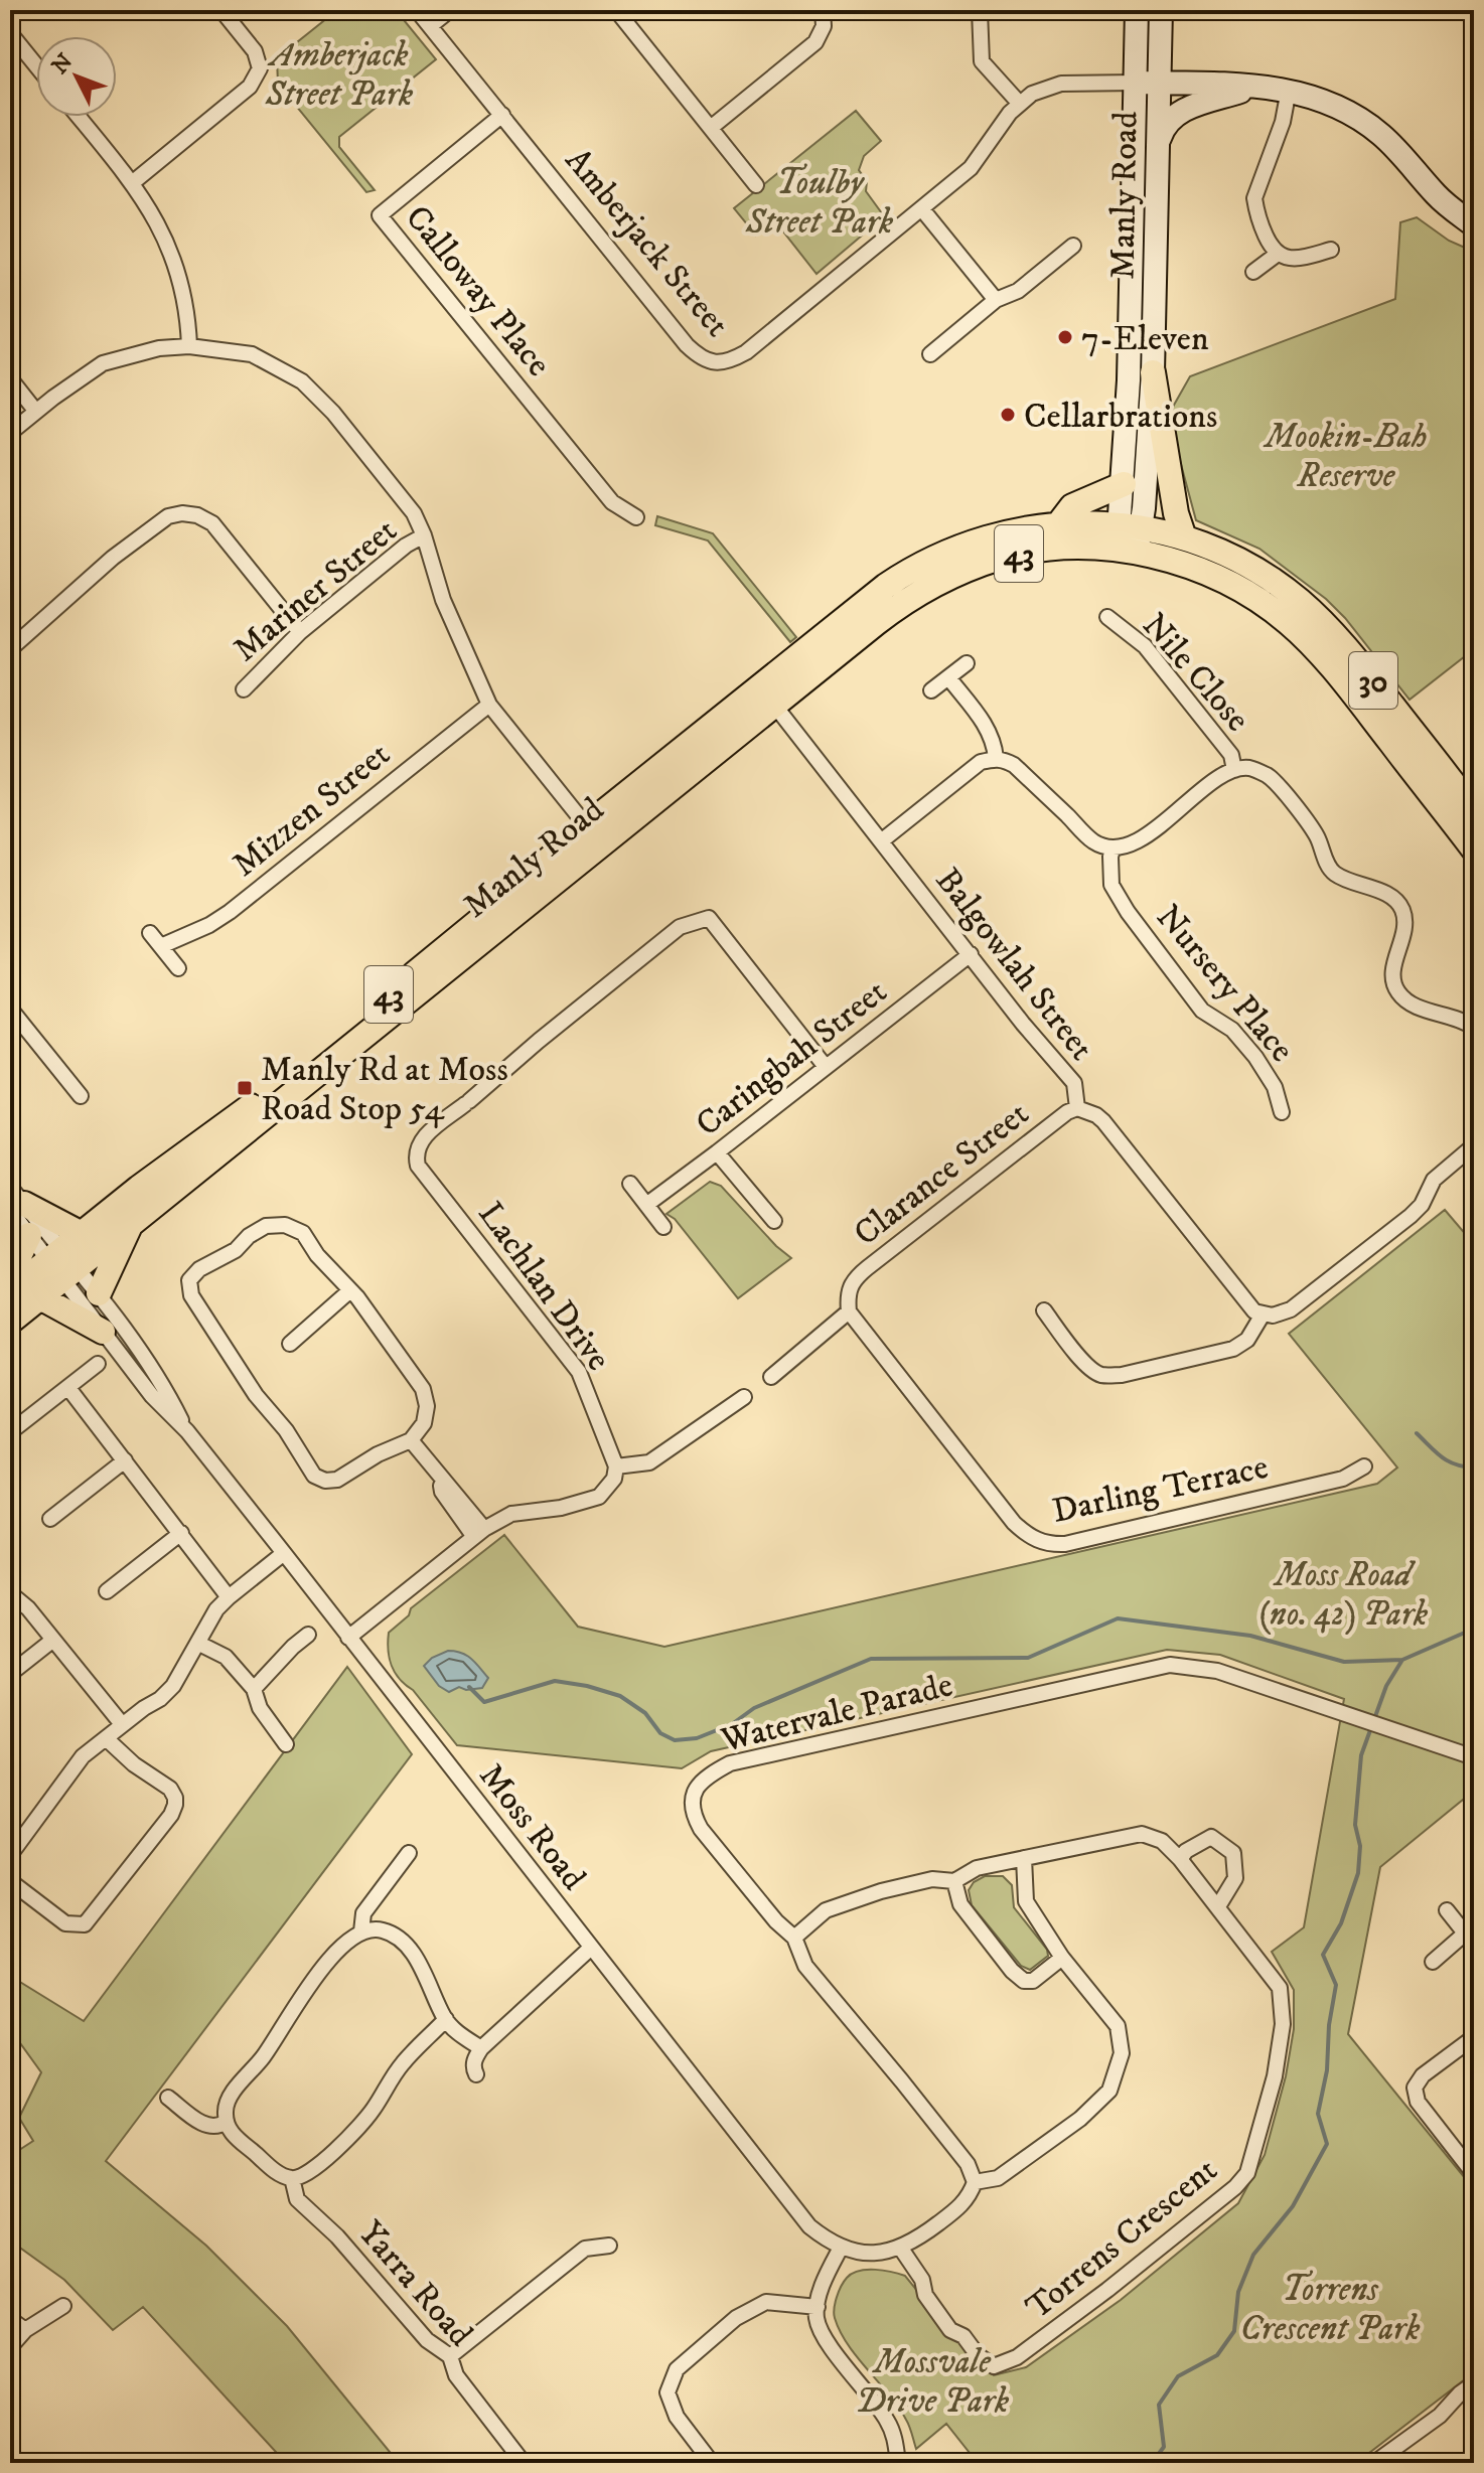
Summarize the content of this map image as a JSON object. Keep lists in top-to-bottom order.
{
  "streets": {
    "main road": ["Manly Road", "43", "30"],
    "street": [
      "Amberjack Street",
      "Calloway Place",
      "Mariner Street",
      "Nile Close",
      "Mizzen Street",
      "Balgowlah Street",
      "Nursery Place",
      "Caringbah Street",
      "Clarance Street",
      "Lachlan Drive",
      "Darling Terrace",
      "Watervale Parade",
      "Moss Road",
      "Torrens Crescent",
      "Yarra Road"
    ]
  },
  "crossings": [
    ["Manly Road", "Amberjack Street"],
    ["Manly Road", "30"],
    ["Manly Road", "Balgowlah Street"],
    ["Manly Road", "Moss Road"],
    ["Amberjack Street", "Calloway Place"],
    ["Balgowlah Street", "Caringbah Street"],
    ["Balgowlah Street", "Clarance Street"],
    ["Caringbah Street", "Lachlan Drive"],
    ["Clarance Street", "Darling Terrace"],
    ["Watervale Parade", "Torrens Crescent"]
  ],
  "parks": [
    "Amberjack Street Park",
    "Toulby Street Park",
    "Mookin-Bah Reserve",
    "Moss Road (no. 42) Park",
    "Torrens Crescent Park",
    "Mossvale Drive Park"
  ],
  "places": {
    "other": ["7-Eleven", "Cellarbrations"],
    "transit": ["Manly Rd at Moss Road Stop 54"]
  },
  "north": "top left"
}
